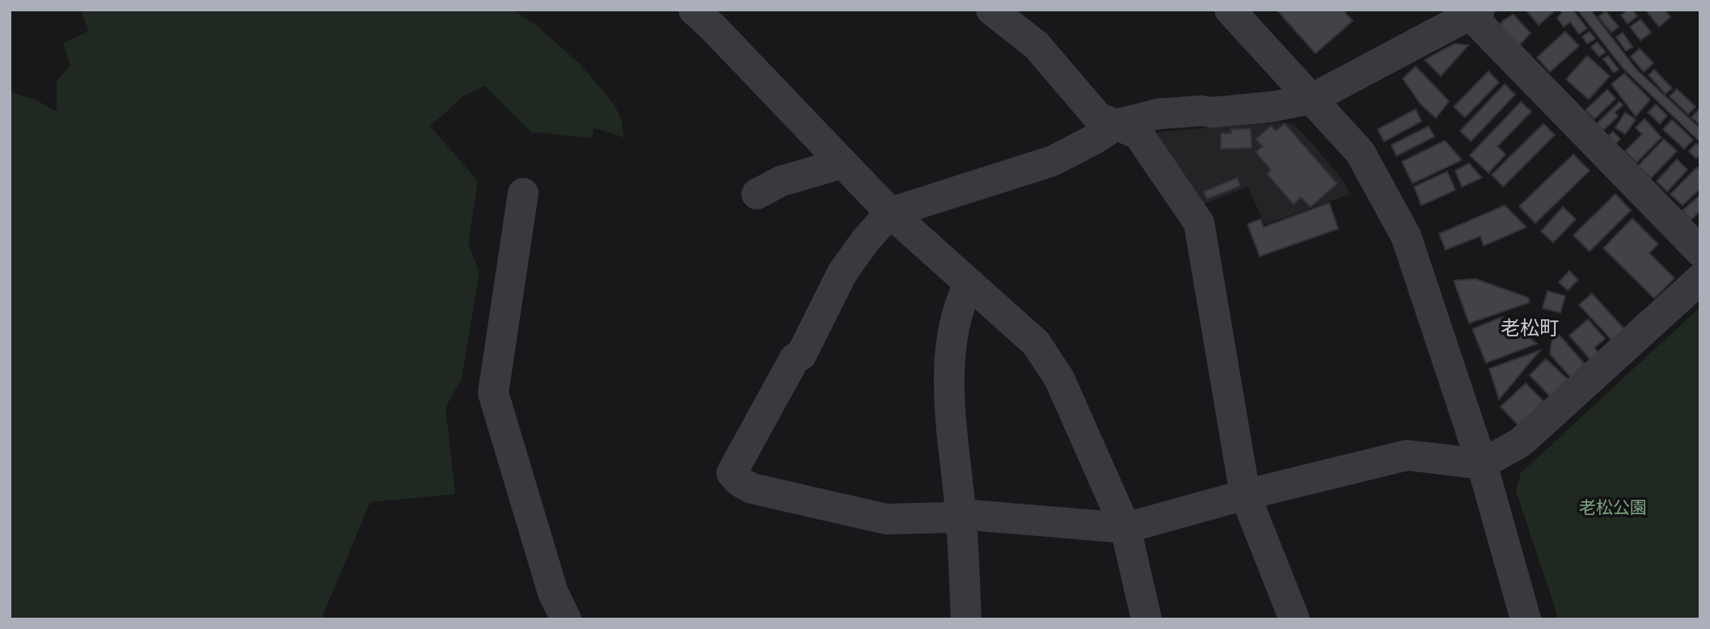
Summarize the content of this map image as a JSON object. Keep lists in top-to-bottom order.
{
  "districts": ["老松町"],
  "parks": ["老松公園"]
}
